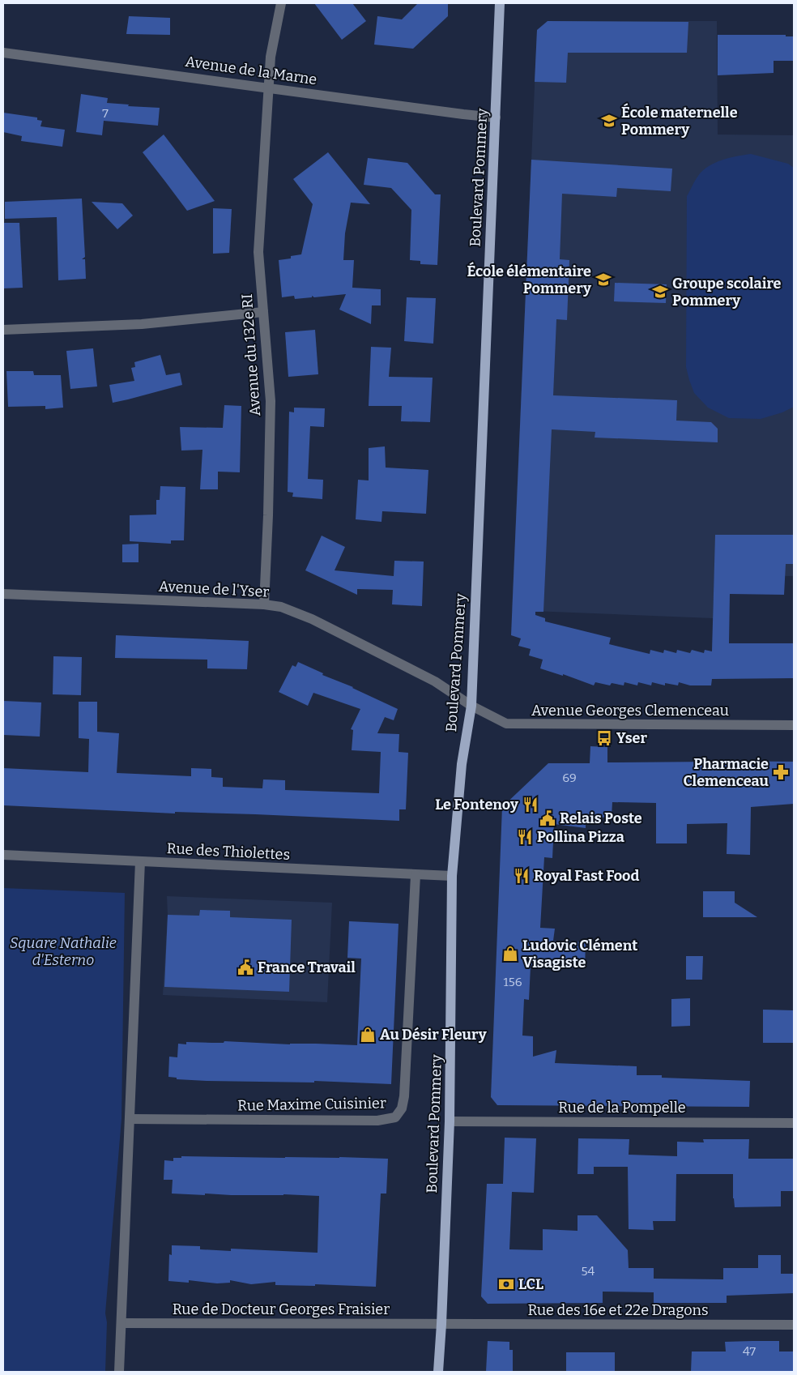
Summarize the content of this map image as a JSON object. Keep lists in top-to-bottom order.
{
  "streets": {
    "main road": ["Boulevard Pommery"],
    "street": [
      "Avenue de la Marne",
      "Avenue du 132e RI",
      "Avenue de l'Yser",
      "Avenue Georges Clemenceau",
      "Rue des Thiolettes",
      "Rue Maxime Cuisinier",
      "Rue de la Pompelle",
      "Rue de Docteur Georges Fraisier",
      "Rue des 16e et 22e Dragons"
    ]
  },
  "crossings": [
    ["Avenue de la Marne", "Boulevard Pommery"],
    ["Avenue de la Marne", "Avenue du 132e RI"],
    ["Boulevard Pommery", "Avenue de l'Yser"],
    ["Boulevard Pommery", "Avenue Georges Clemenceau"],
    ["Boulevard Pommery", "Rue des Thiolettes"],
    ["Boulevard Pommery", "Rue de la Pompelle"],
    ["Boulevard Pommery", "Rue de Docteur Georges Fraisier"],
    ["Boulevard Pommery", "Rue des 16e et 22e Dragons"],
    ["Avenue du 132e RI", "Avenue de l'Yser"],
    ["Avenue de l'Yser", "Avenue Georges Clemenceau"],
    ["Rue des Thiolettes", "Rue Maxime Cuisinier"],
    ["Rue de Docteur Georges Fraisier", "Rue des 16e et 22e Dragons"]
  ],
  "parks": ["Square Nathalie d'Esterno"],
  "places": {
    "school or university": ["École maternelle Pommery", "École élémentaire Pommery", "Groupe scolaire Pommery"],
    "bus stop": ["Yser"],
    "pharmacy": ["Pharmacie Clemenceau"],
    "restaurant": ["Le Fontenoy", "Pollina Pizza", "Royal Fast Food"],
    "public building": ["Relais Poste", "France Travail"],
    "shop": ["Ludovic Clément Visagiste", "Au Désir Fleury"],
    "bank": ["LCL"]
  },
  "house_numbers": [
    "7",
    "69",
    "156",
    "54",
    "47"
  ]
}
